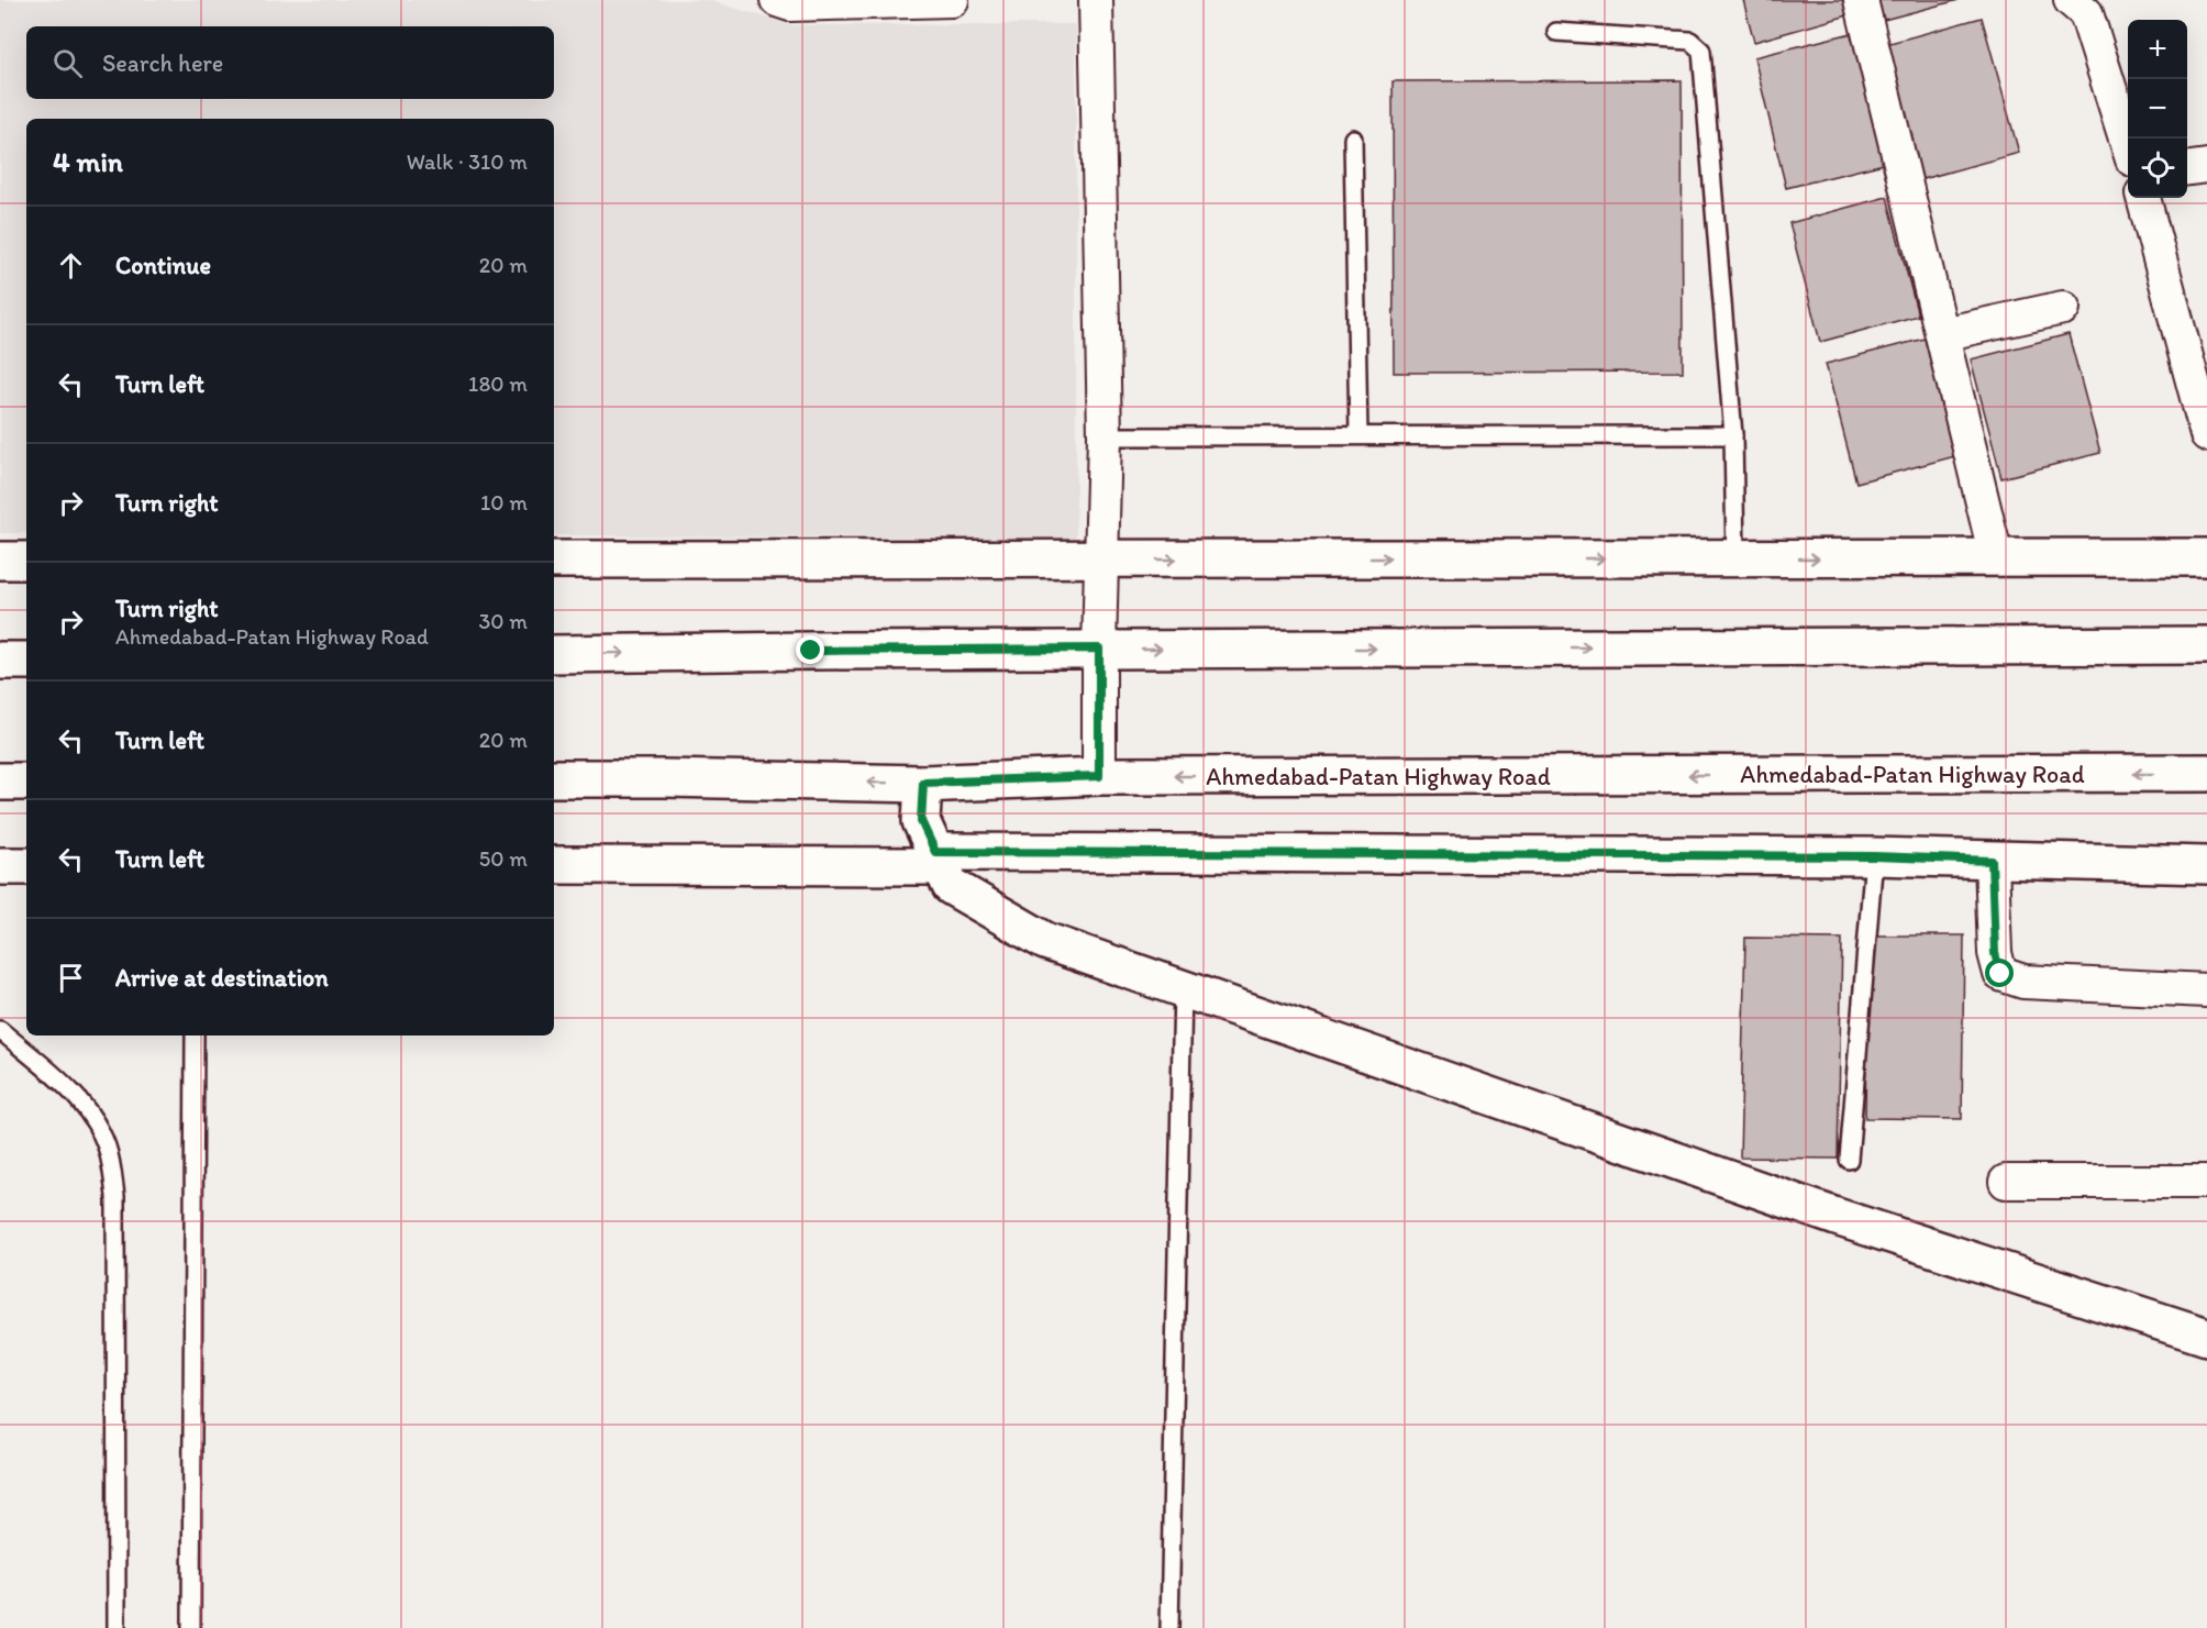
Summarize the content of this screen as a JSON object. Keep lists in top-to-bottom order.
{
  "streets": {
    "street": ["Ahmedabad-Patan Highway Road"]
  },
  "page": {
    "map_buttons": ["+", "−"],
    "search": "Search here",
    "heading": ["4 min", "Walk · 310 m"],
    "list": [
      ["Continue", "20 m"],
      ["Turn left", "180 m"],
      ["Turn right", "10 m"],
      ["Turn right", "Ahmedabad-Patan Highway Road", "30 m"],
      ["Turn left", "20 m"],
      ["Turn left", "50 m"],
      "Arrive at destination"
    ]
  }
}
